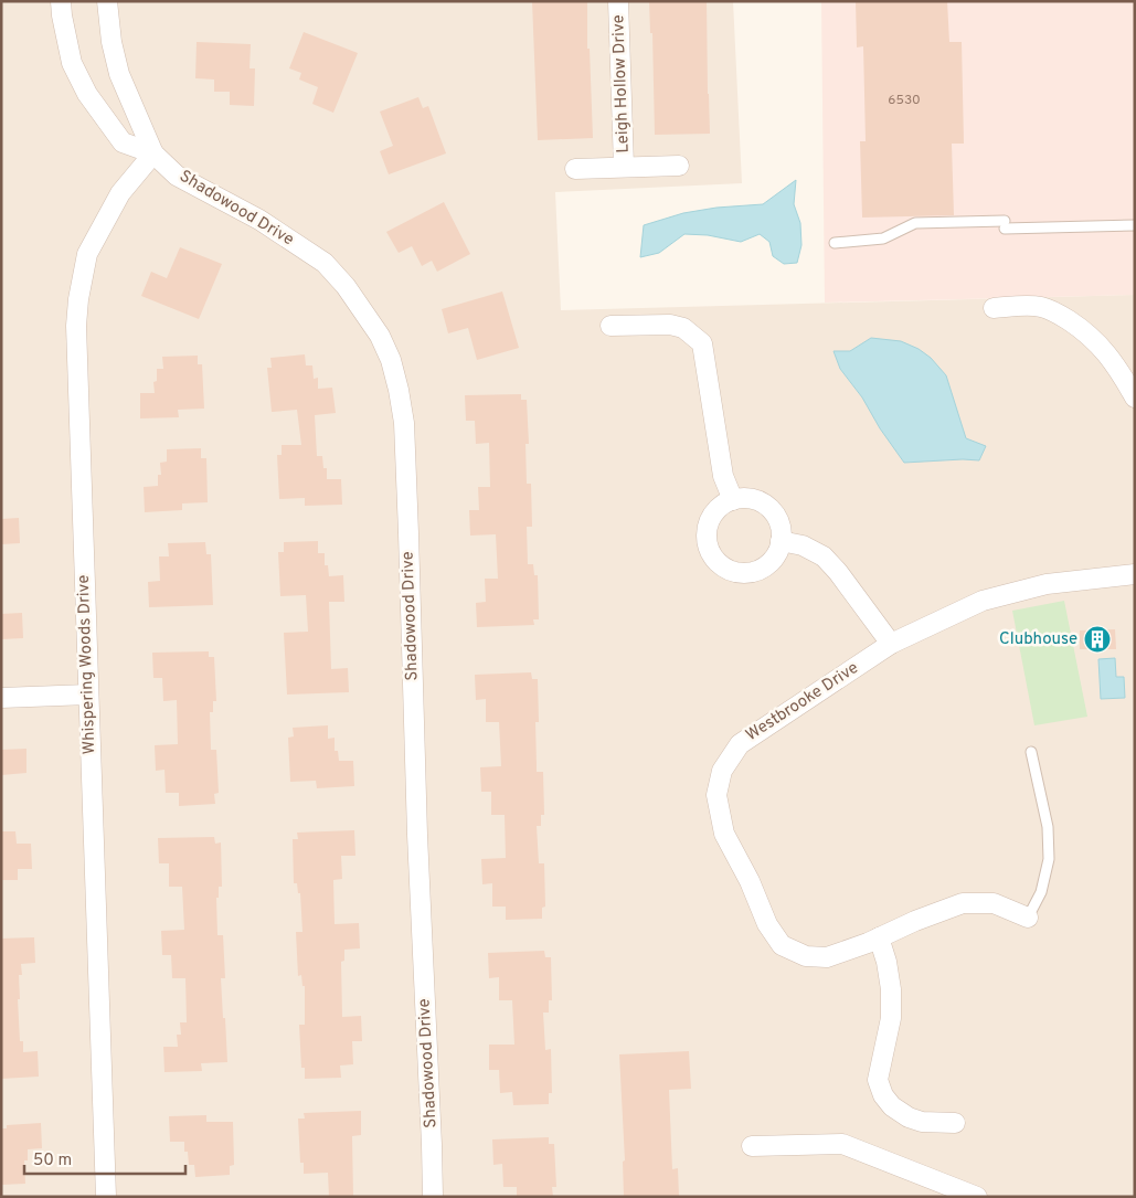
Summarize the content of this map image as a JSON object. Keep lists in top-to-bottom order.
{
  "streets": {
    "street": [
      "Leigh Hollow Drive",
      "Shadowood Drive",
      "Whispering Woods Drive",
      "Westbrooke Drive"
    ]
  },
  "crossings": [
    ["Shadowood Drive", "Whispering Woods Drive"]
  ],
  "places": {
    "building": ["Clubhouse"]
  },
  "house_numbers": ["6530"],
  "scale_bar": "50 m"
}
